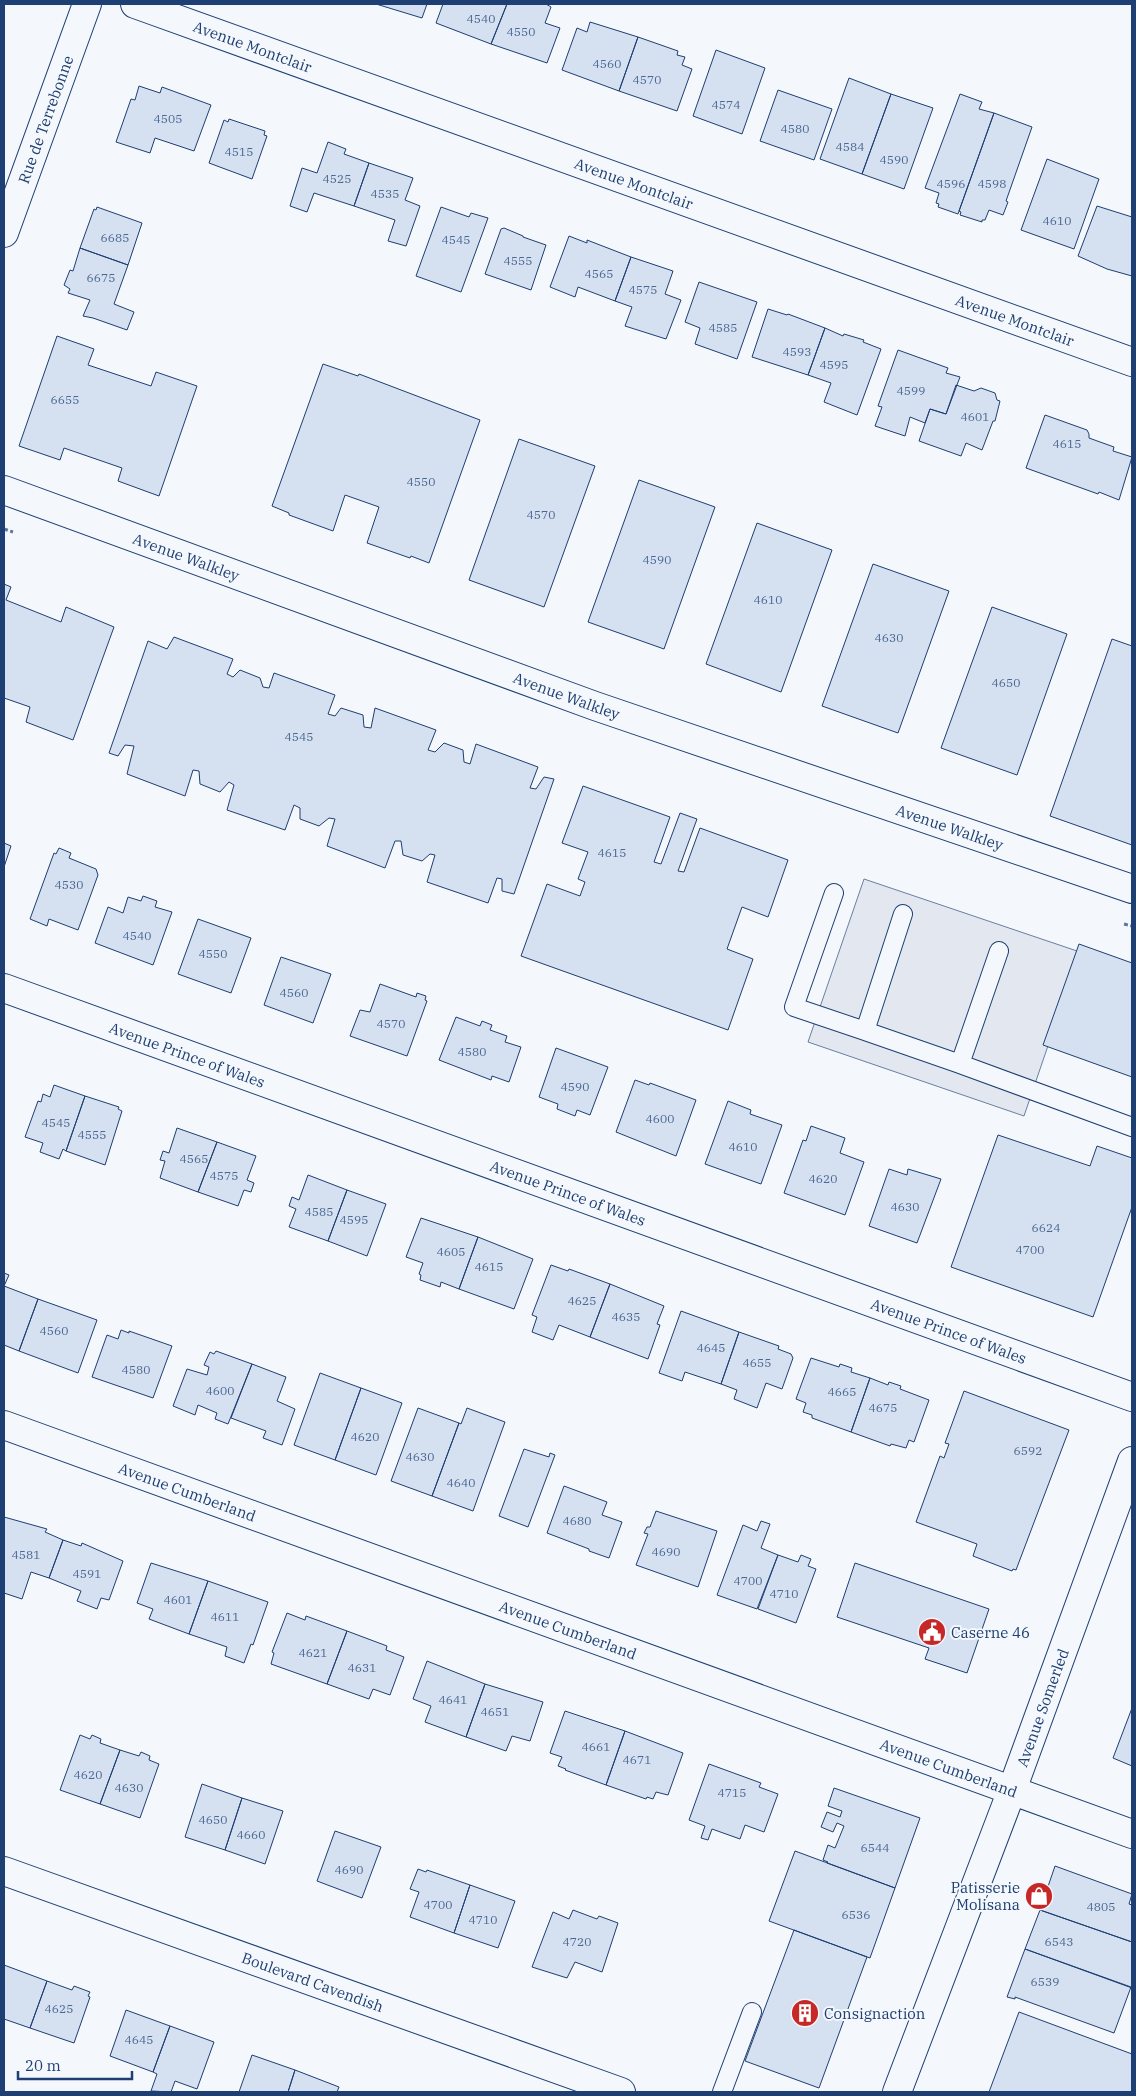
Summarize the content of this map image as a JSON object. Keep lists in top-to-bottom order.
{
  "streets": {
    "street": [
      "Avenue Montclair",
      "Rue de Terrebonne",
      "Avenue Walkley",
      "Avenue Prince of Wales",
      "Avenue Cumberland",
      "Avenue Somerled",
      "Boulevard Cavendish"
    ]
  },
  "crossings": [
    ["Avenue Cumberland", "Avenue Somerled"]
  ],
  "places": {
    "public building": ["Caserne 46"],
    "shop": ["Patisserie Molisana"],
    "building": ["Consignaction"]
  },
  "house_numbers": [
    "4540",
    "4550",
    "4560",
    "4570",
    "4574",
    "4505",
    "4580",
    "4584",
    "4515",
    "4590",
    "4525",
    "4596",
    "4598",
    "4535",
    "4610",
    "6685",
    "4545",
    "4555",
    "4565",
    "6675",
    "4575",
    "4585",
    "4593",
    "4595",
    "4599",
    "6655",
    "4601",
    "4615",
    "4550",
    "4570",
    "4590",
    "4610",
    "4630",
    "4650",
    "4545",
    "4615",
    "4530",
    "4540",
    "4550",
    "4560",
    "4570",
    "4580",
    "4590",
    "4600",
    "4545",
    "4555",
    "4610",
    "4565",
    "4575",
    "4620",
    "4630",
    "4585",
    "4595",
    "6624",
    "4700",
    "4605",
    "4615",
    "4625",
    "4635",
    "4560",
    "4645",
    "4655",
    "4580",
    "4600",
    "4665",
    "4675",
    "4620",
    "6592",
    "4630",
    "4640",
    "4680",
    "4690",
    "4581",
    "4591",
    "4700",
    "4710",
    "4601",
    "4611",
    "4621",
    "4631",
    "4641",
    "4651",
    "4661",
    "4671",
    "4620",
    "4630",
    "4715",
    "4650",
    "4660",
    "6544",
    "4690",
    "4700",
    "4805",
    "6536",
    "4710",
    "4720",
    "6543",
    "6539",
    "4625",
    "4645"
  ],
  "scale_bar": "20 m"
}
